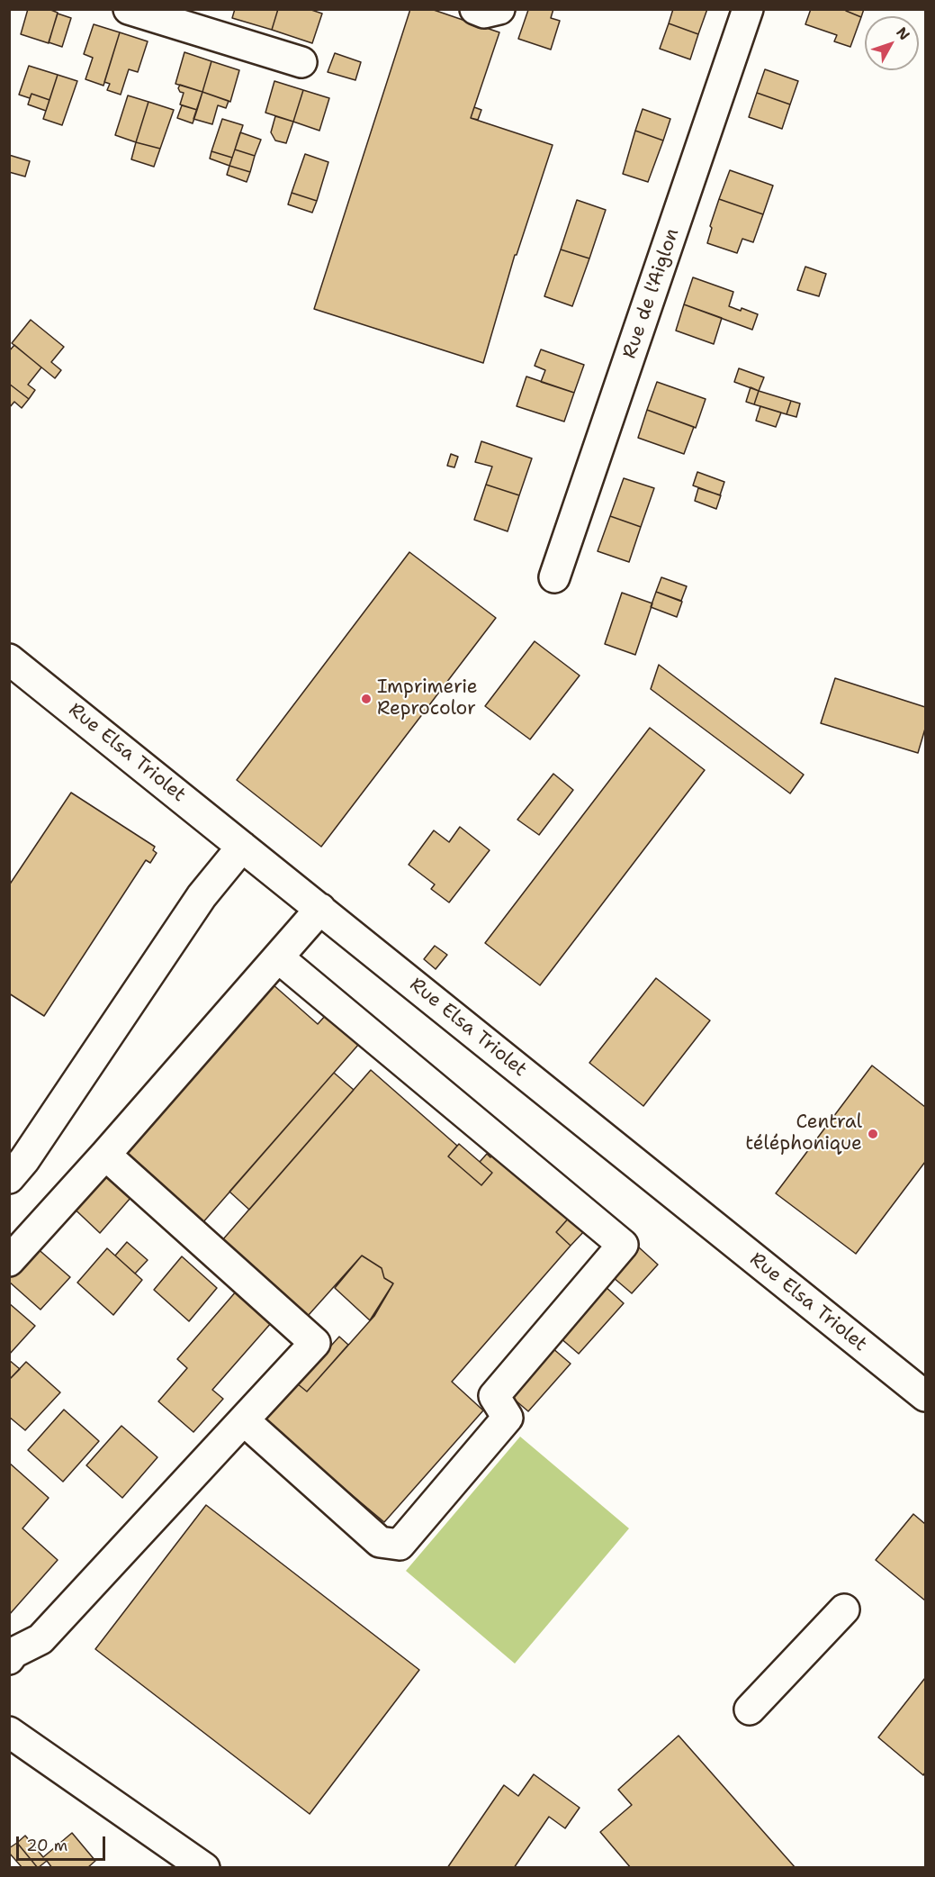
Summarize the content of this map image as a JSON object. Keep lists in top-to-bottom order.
{
  "streets": {
    "street": ["Rue de l'Aiglon", "Rue Elsa Triolet"]
  },
  "places": ["Imprimerie Reprocolor", "Central téléphonique"],
  "scale_bar": "20 m",
  "north": "top right"
}
